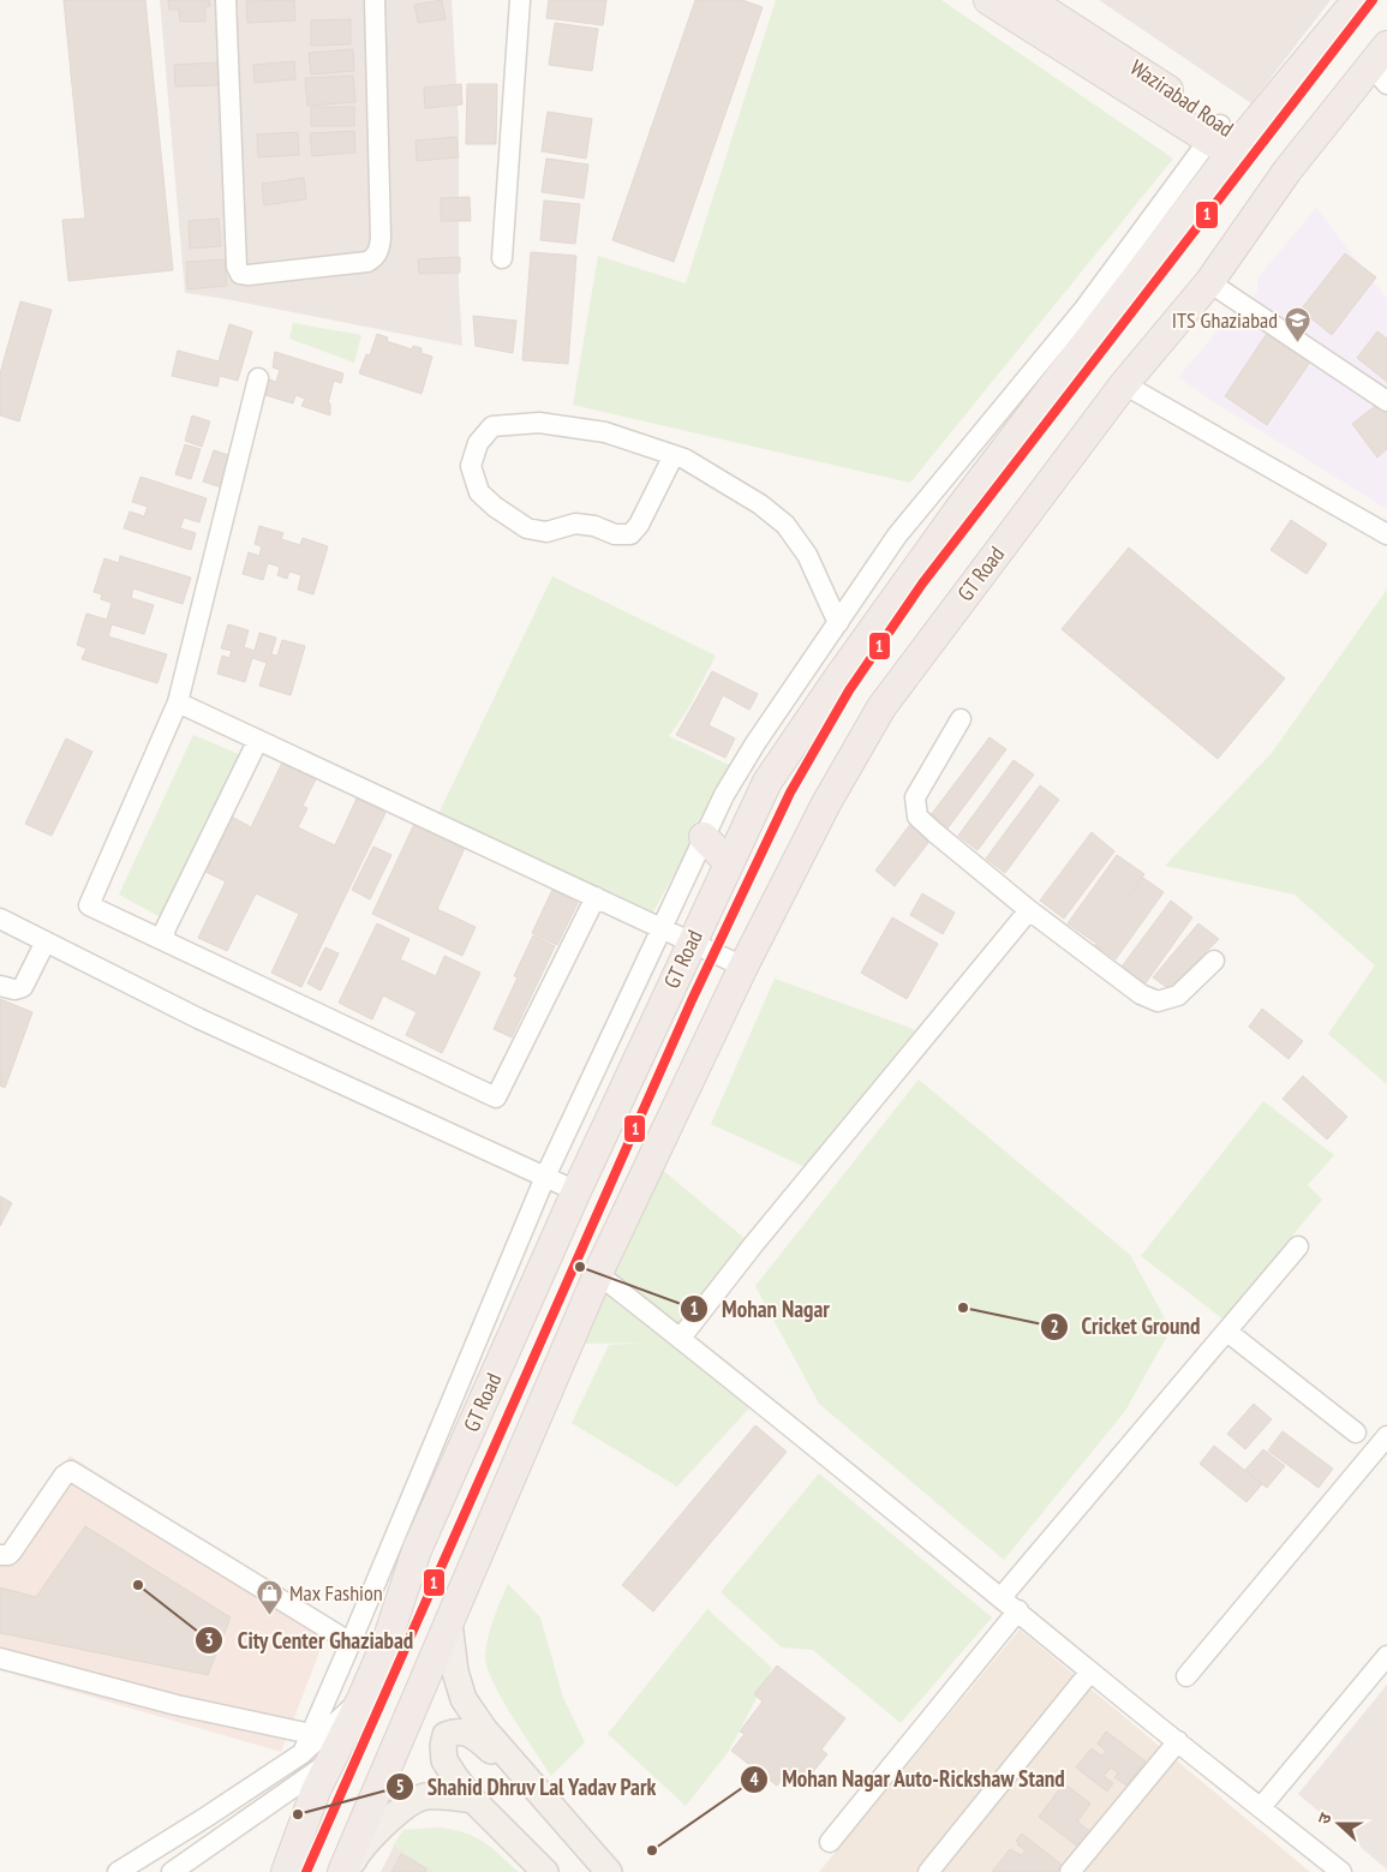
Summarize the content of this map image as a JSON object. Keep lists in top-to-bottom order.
{
  "streets": {
    "highway": ["Wazirabad Road", "GT Road"]
  },
  "crossings": [
    ["Wazirabad Road", "GT Road"]
  ],
  "places": {
    "school or university": ["ITS Ghaziabad"],
    "other": [
      "Mohan Nagar",
      "Cricket Ground",
      "City Center Ghaziabad",
      "Shahid Dhruv Lal Yadav Park",
      "Mohan Nagar Auto-Rickshaw Stand"
    ],
    "shop": ["Max Fashion"]
  },
  "lines": ["transit line 1"],
  "north": "left"
}
